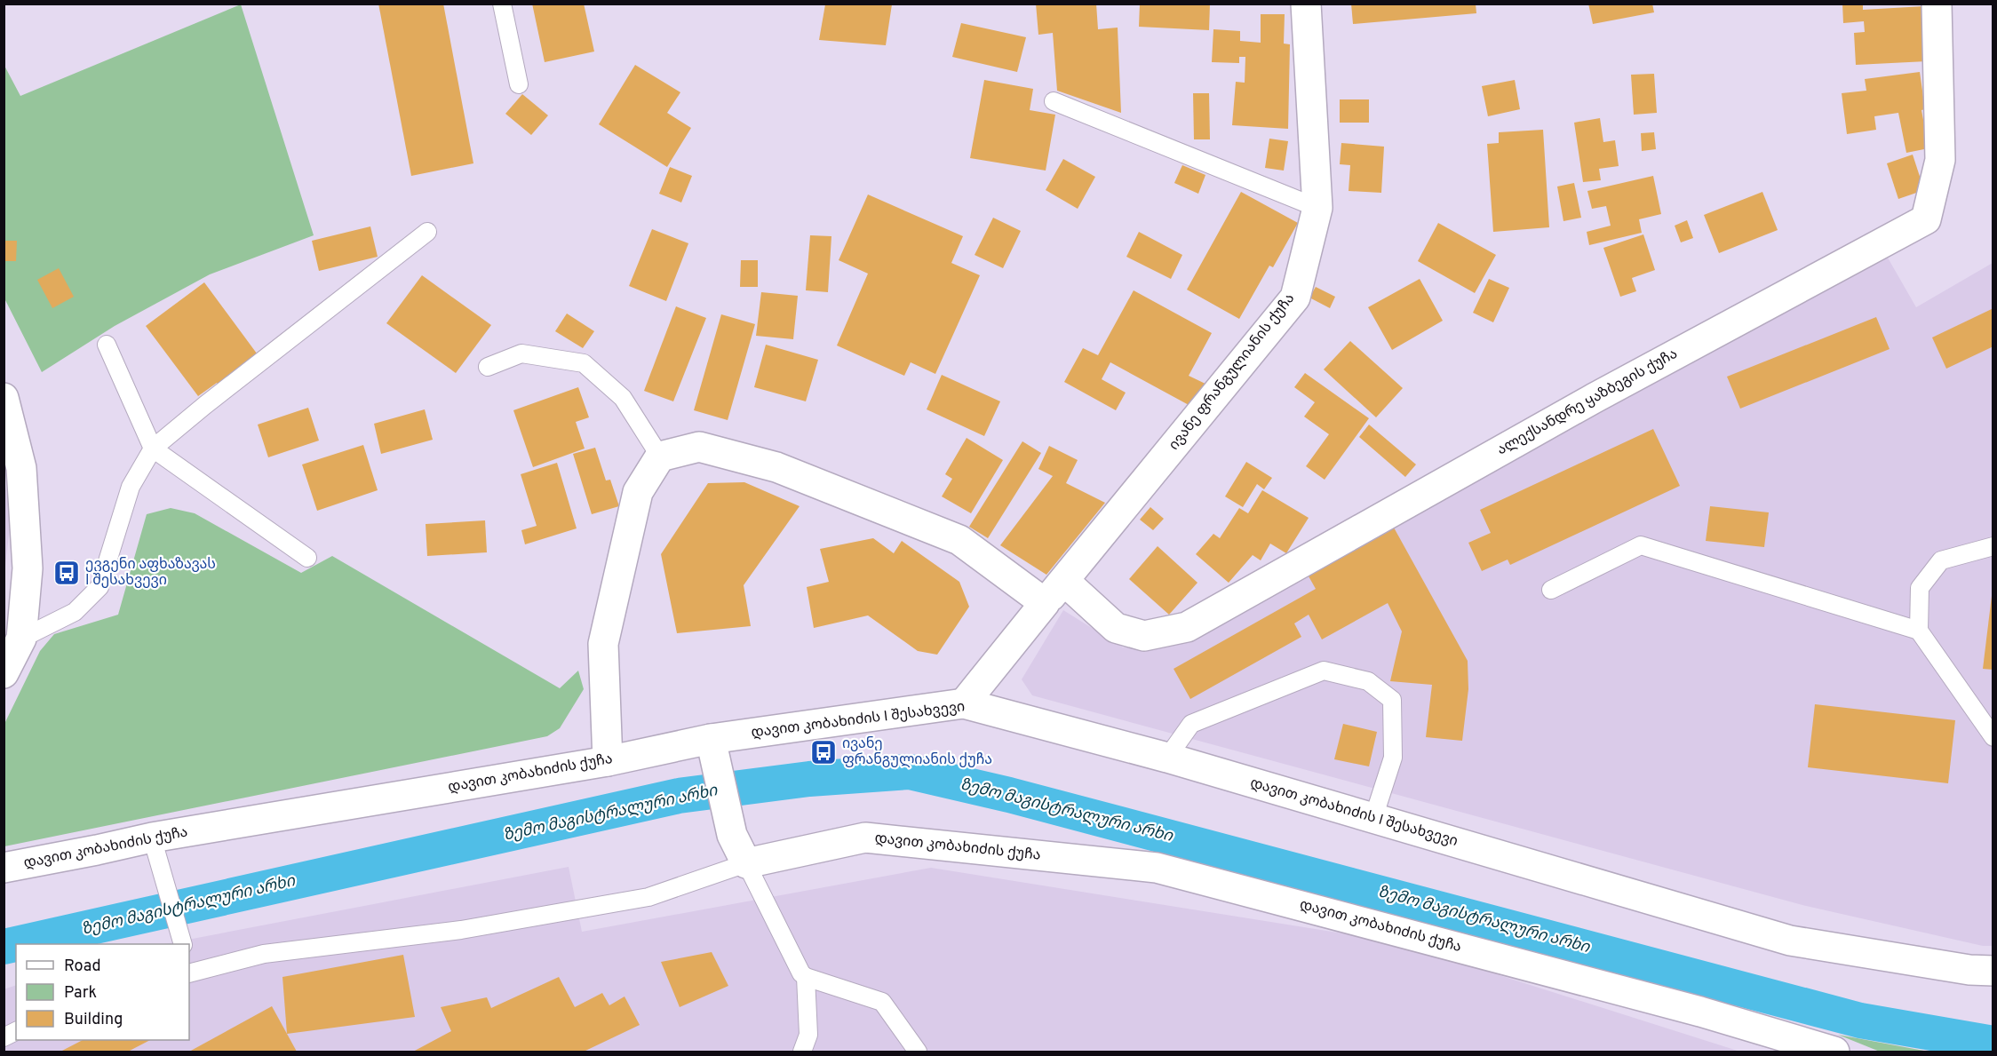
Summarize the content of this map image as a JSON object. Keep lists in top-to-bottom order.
{
  "streets": {
    "street": [
      "ივანე ფრანგულიანის ქუჩა",
      "ალექსანდრე ყაზბეგის ქუჩა",
      "დავით კობახიძის I შესახვევი",
      "დავით კობახიძის ქუჩა"
    ]
  },
  "crossings": [
    ["ივანე ფრანგულიანის ქუჩა", "ალექსანდრე ყაზბეგის ქუჩა"],
    ["ივანე ფრანგულიანის ქუჩა", "დავით კობახიძის I შესახვევი"],
    ["დავით კობახიძის I შესახვევი", "დავით კობახიძის ქუჩა"]
  ],
  "water": ["ზემო მაგისტრალური არხი"],
  "places": {
    "bus stop": ["ევგენი აფხაზავას I შესახვევი", "ივანე ფრანგულიანის ქუჩა"]
  },
  "legend": ["Road", "Park", "Building"]
}
